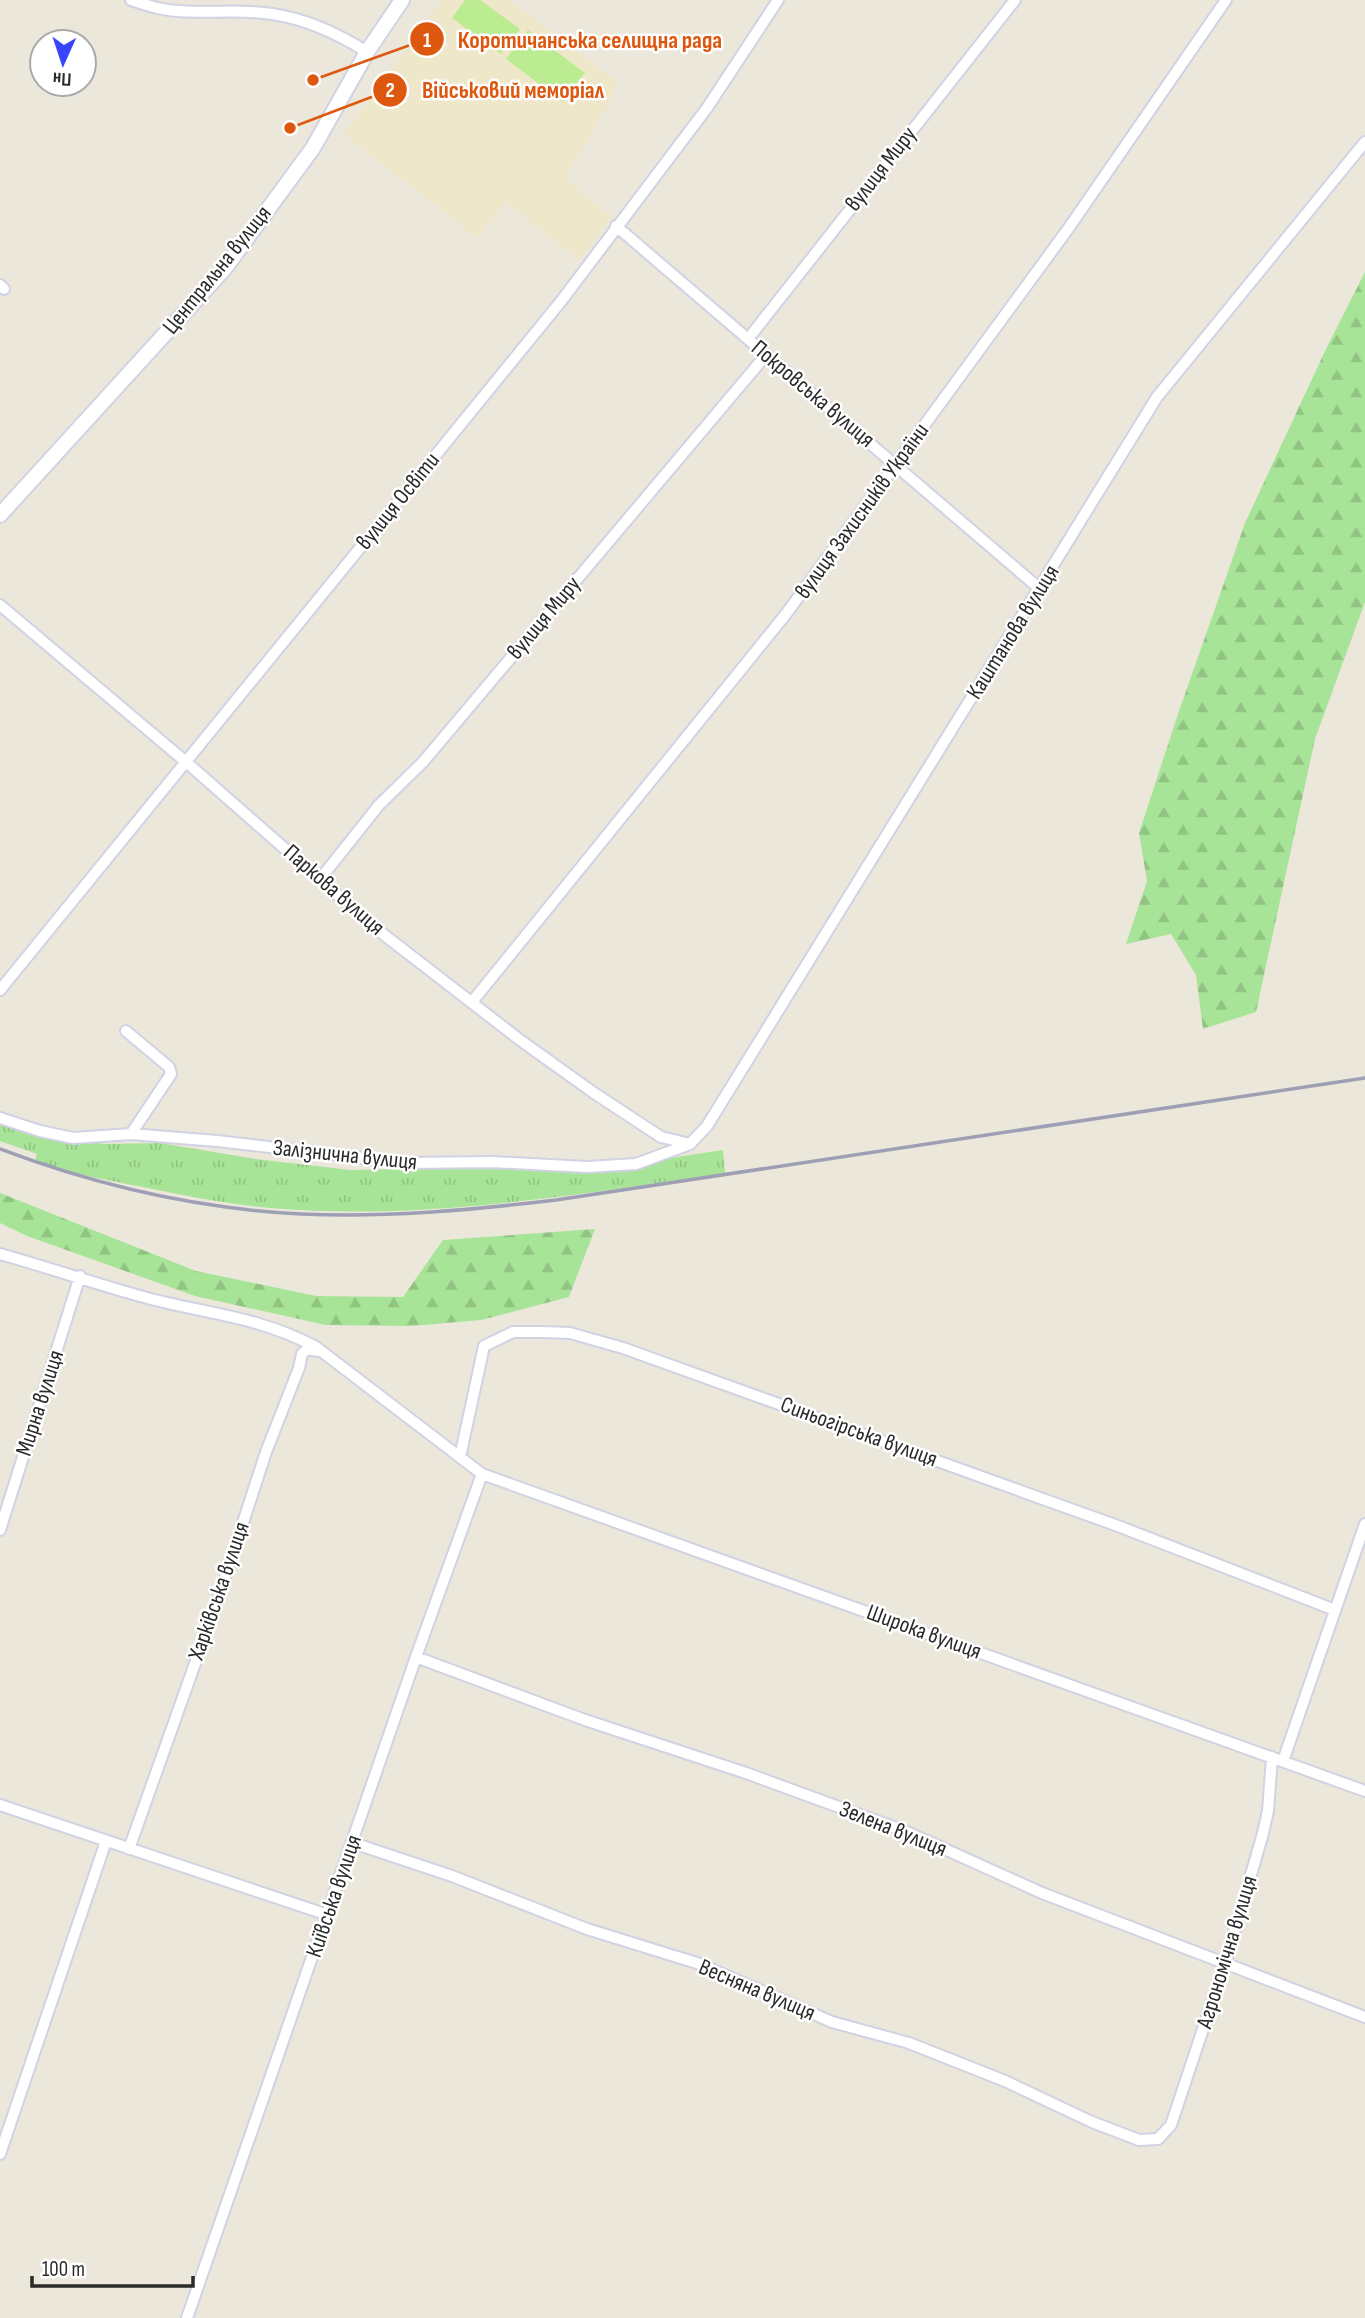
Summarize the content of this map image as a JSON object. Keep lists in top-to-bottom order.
{
  "streets": {
    "street": [
      "вулиця Миру",
      "Центральна вулиця",
      "Покровська вулиця",
      "вулиця Освіти",
      "вулиця Захисників України",
      "Каштанова вулиця",
      "Паркова вулиця",
      "Залізнична вулиця",
      "Мирна вулиця",
      "Синьогірська вулиця",
      "Харківська вулиця",
      "Широка вулиця",
      "Зелена вулиця",
      "Київська вулиця",
      "Агрономічна вулиця",
      "Весняна вулиця"
    ]
  },
  "crossings": [
    ["вулиця Миру", "Покровська вулиця"],
    ["вулиця Миру", "Паркова вулиця"],
    ["Покровська вулиця", "вулиця Освіти"],
    ["Покровська вулиця", "вулиця Захисників України"],
    ["Покровська вулиця", "Каштанова вулиця"],
    ["вулиця Освіти", "Паркова вулиця"],
    ["вулиця Захисників України", "Паркова вулиця"],
    ["Каштанова вулиця", "Паркова вулиця"],
    ["Каштанова вулиця", "Залізнична вулиця"],
    ["Паркова вулиця", "Залізнична вулиця"],
    ["Мирна вулиця", "Широка вулиця"],
    ["Синьогірська вулиця", "Широка вулиця"],
    ["Синьогірська вулиця", "Агрономічна вулиця"],
    ["Харківська вулиця", "Широка вулиця"],
    ["Широка вулиця", "Київська вулиця"],
    ["Широка вулиця", "Агрономічна вулиця"],
    ["Зелена вулиця", "Київська вулиця"],
    ["Зелена вулиця", "Агрономічна вулиця"],
    ["Київська вулиця", "Весняна вулиця"],
    ["Агрономічна вулиця", "Весняна вулиця"]
  ],
  "places": ["Коротичанська селищна рада", "Військовий меморіал"],
  "scale_bar": "100 m",
  "north": "bottom"
}
